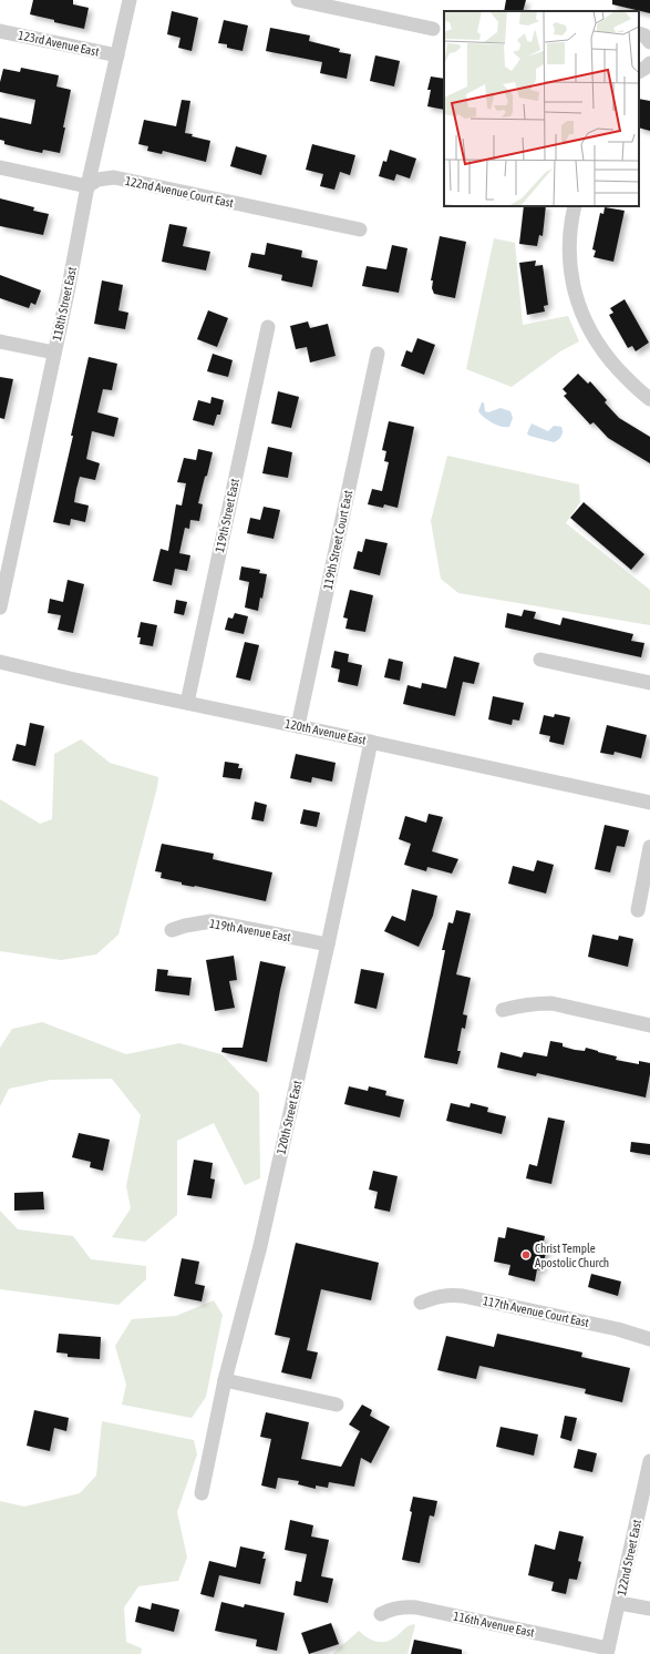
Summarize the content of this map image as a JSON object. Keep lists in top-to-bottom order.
{
  "streets": {
    "street": [
      "123rd Avenue East",
      "122nd Avenue Court East",
      "118th Street East",
      "119th Street East",
      "119th Street Court East",
      "120th Avenue East",
      "119th Avenue East",
      "120th Street East",
      "117th Avenue Court East",
      "122nd Street East",
      "116th Avenue East"
    ]
  },
  "crossings": [
    ["123rd Avenue East", "118th Street East"],
    ["122nd Avenue Court East", "118th Street East"],
    ["119th Street East", "120th Avenue East"],
    ["119th Street Court East", "120th Avenue East"],
    ["120th Avenue East", "120th Street East"],
    ["119th Avenue East", "120th Street East"],
    ["122nd Street East", "116th Avenue East"]
  ],
  "places": ["Christ Temple Apostolic Church"]
}
